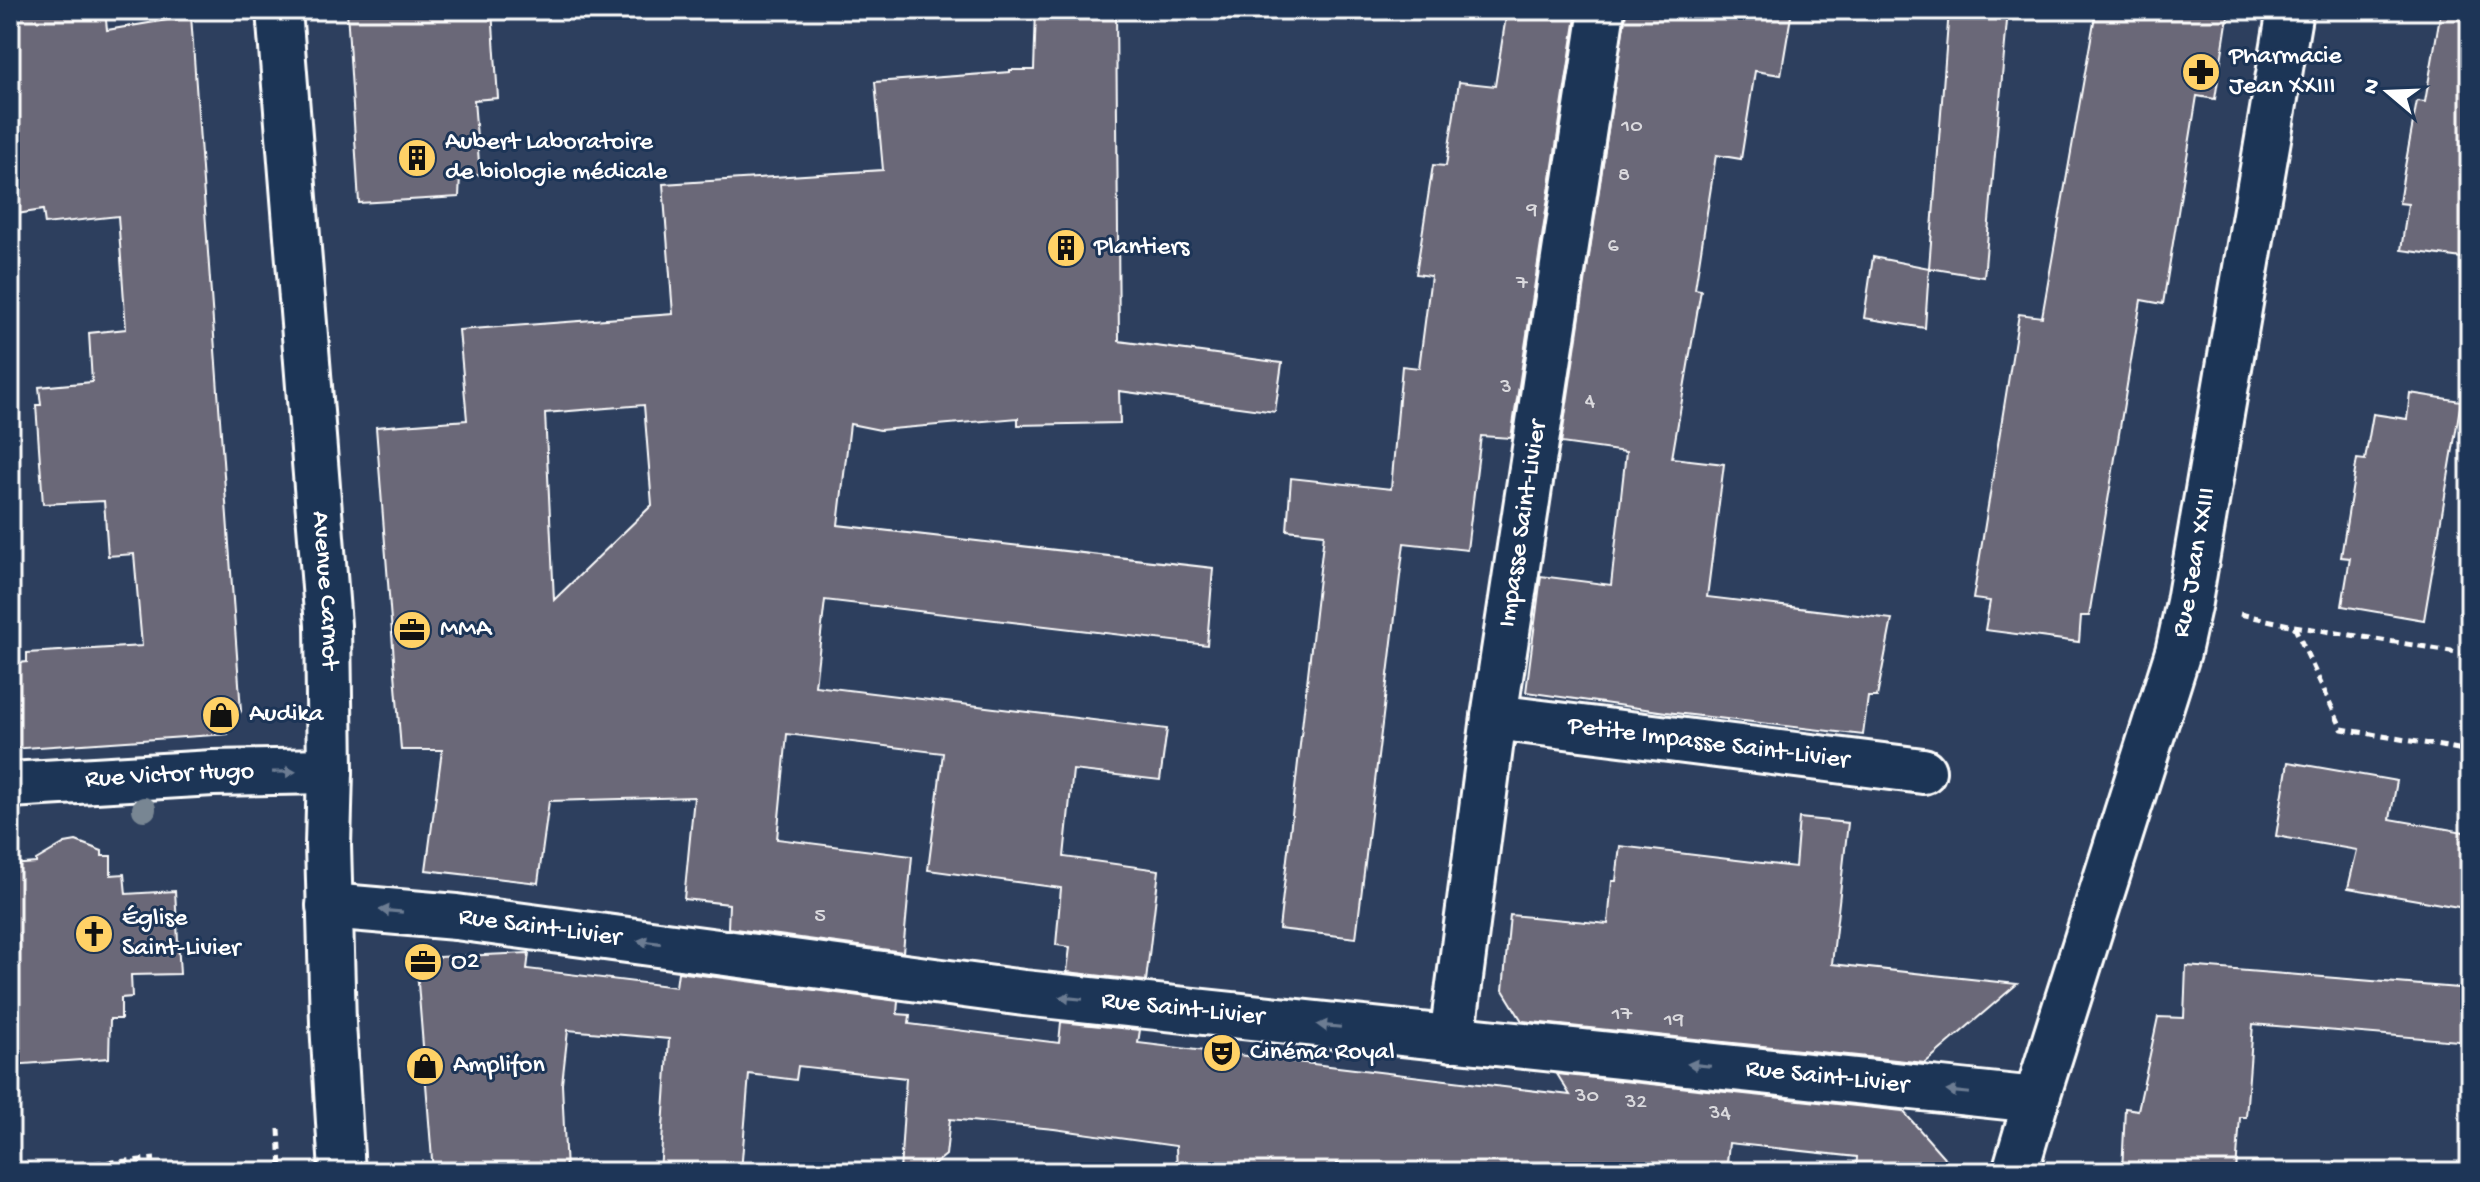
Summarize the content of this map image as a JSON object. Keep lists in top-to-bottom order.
{
  "streets": {
    "street": [
      "Impasse Saint-Livier",
      "Rue Jean XXIII",
      "Avenue Carnot",
      "Petite Impasse Saint-Livier",
      "Rue Victor Hugo",
      "Rue Saint-Livier"
    ]
  },
  "crossings": [
    ["Impasse Saint-Livier", "Petite Impasse Saint-Livier"],
    ["Impasse Saint-Livier", "Rue Saint-Livier"],
    ["Rue Jean XXIII", "Rue Saint-Livier"],
    ["Avenue Carnot", "Rue Victor Hugo"],
    ["Avenue Carnot", "Rue Saint-Livier"]
  ],
  "one_way": ["Rue Victor Hugo", "Rue Saint-Livier"],
  "places": {
    "pharmacy": ["Pharmacie Jean XXIII"],
    "building": ["Aubert Laboratoire de biologie médicale", "Plantiers"],
    "office": ["MMA", "O2"],
    "shop": ["Audika", "Amplifon"],
    "church": ["Église Saint-Livier"],
    "theatre": ["Cinéma Royal"]
  },
  "house_numbers": [
    "10",
    "8",
    "9",
    "6",
    "7",
    "3",
    "4",
    "5",
    "17",
    "19",
    "30",
    "32",
    "34"
  ],
  "north": "left"
}
